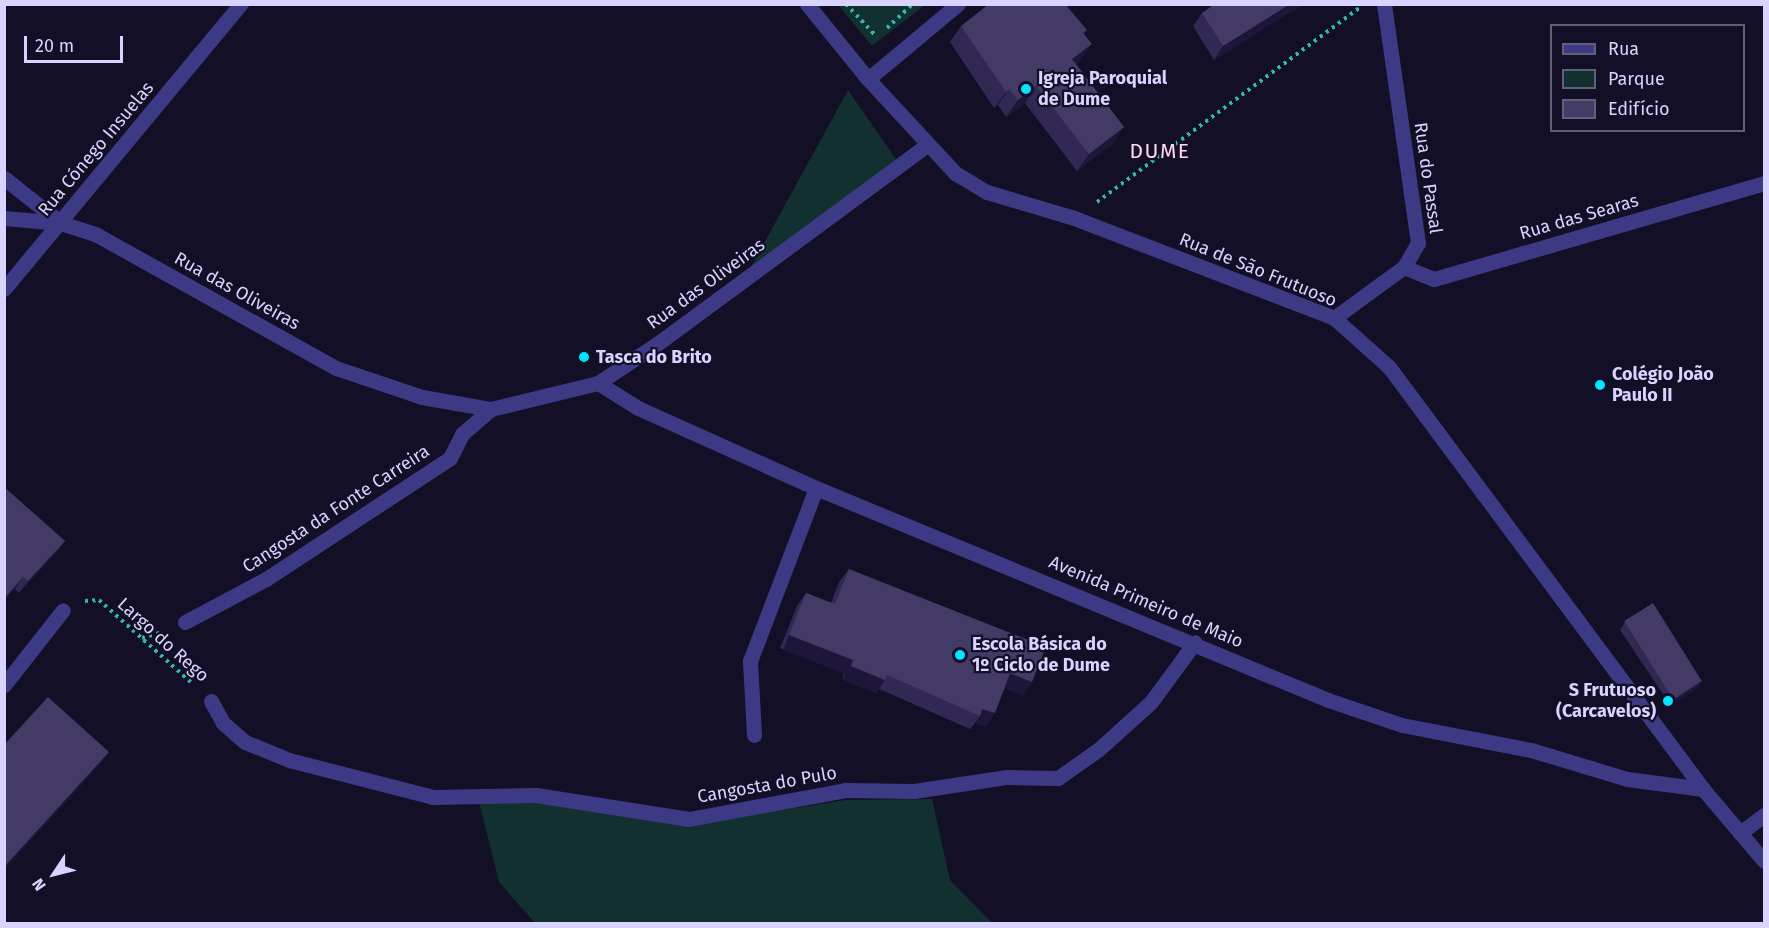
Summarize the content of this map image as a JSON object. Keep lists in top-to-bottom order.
{
  "streets": {
    "street": [
      "Rua Cónego Insuelas",
      "Rua do Passal",
      "Rua das Searas",
      "Rua de São Frutuoso",
      "Rua das Oliveiras",
      "Cangosta da Fonte Carreira",
      "Avenida Primeiro de Maio",
      "Cangosta do Pulo"
    ],
    "path": ["Largo do Rego"]
  },
  "crossings": [
    ["Rua Cónego Insuelas", "Rua das Oliveiras"],
    ["Rua do Passal", "Rua das Searas"],
    ["Rua do Passal", "Rua de São Frutuoso"],
    ["Rua de São Frutuoso", "Rua das Oliveiras"],
    ["Rua de São Frutuoso", "Avenida Primeiro de Maio"],
    ["Rua das Oliveiras", "Cangosta da Fonte Carreira"],
    ["Rua das Oliveiras", "Avenida Primeiro de Maio"],
    ["Avenida Primeiro de Maio", "Cangosta do Pulo"],
    ["Largo do Rego", "Cangosta do Pulo"]
  ],
  "districts": ["DUME"],
  "places": [
    "Igreja Paroquial de Dume",
    "Tasca do Brito",
    "Colégio João Paulo II",
    "Escola Básica do 1º Ciclo de Dume",
    "S Frutuoso (Carcavelos)"
  ],
  "legend": ["Rua", "Parque", "Edifício"],
  "scale_bar": "20 m",
  "north": "bottom left"
}
